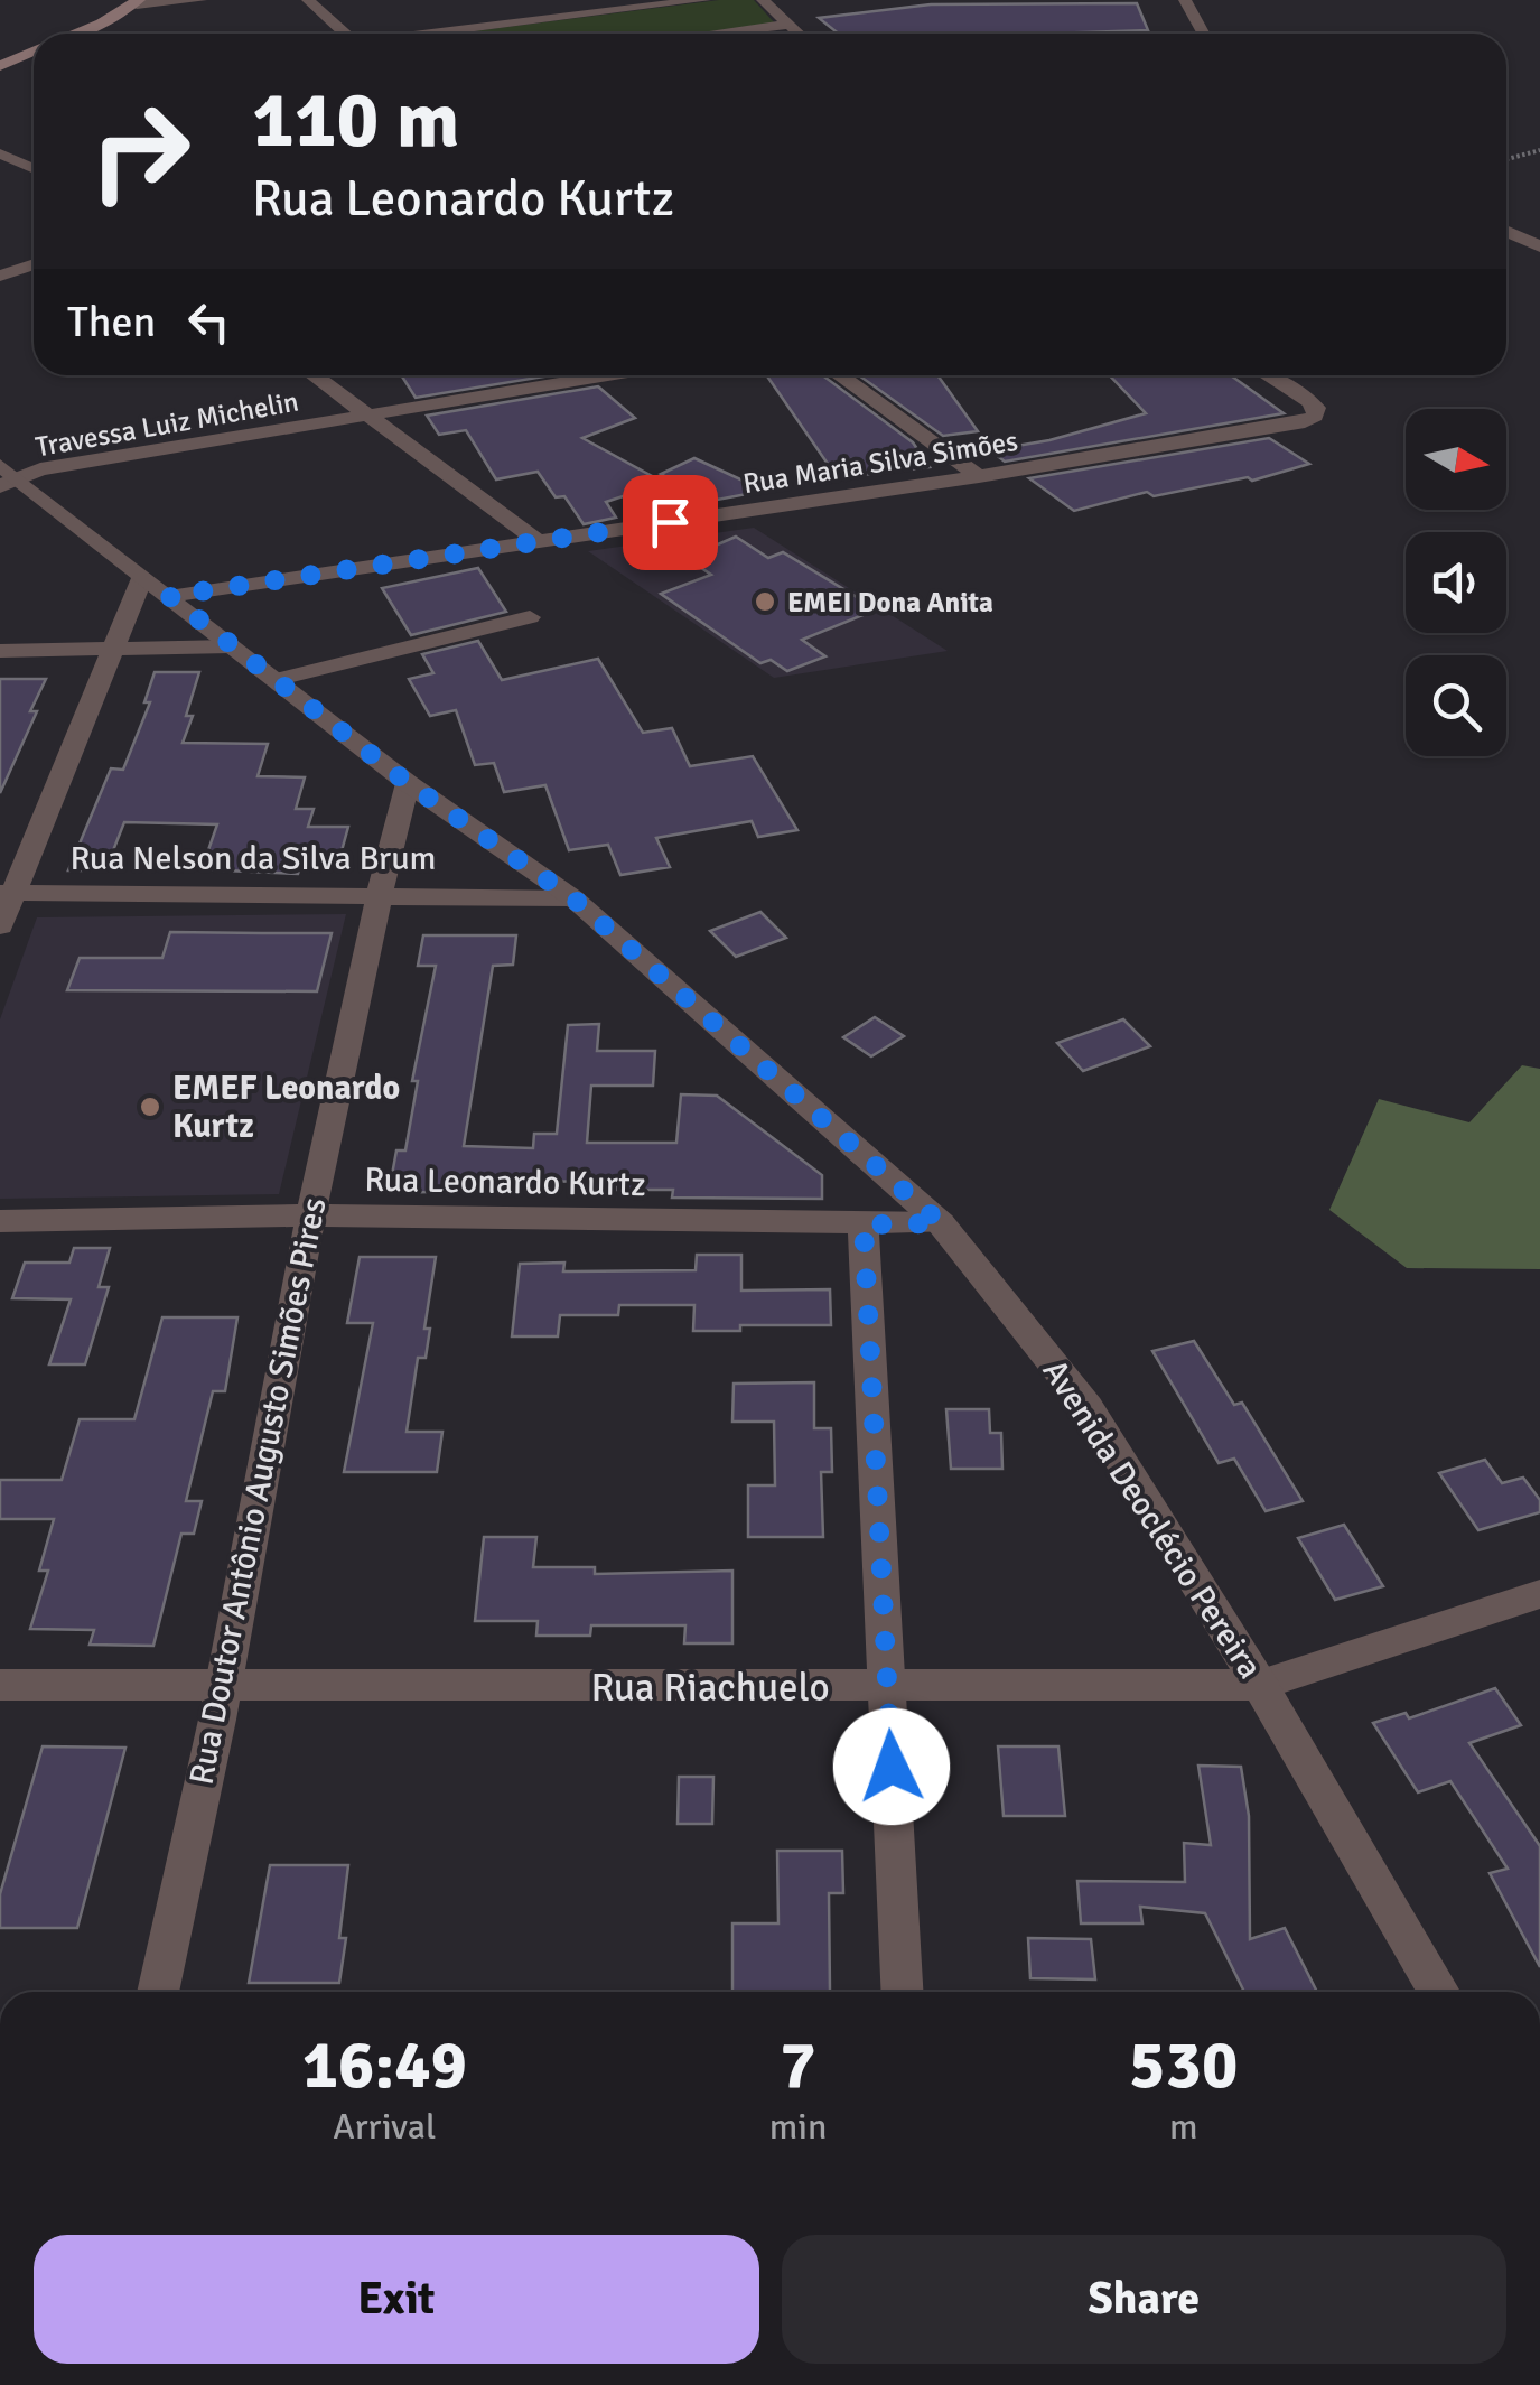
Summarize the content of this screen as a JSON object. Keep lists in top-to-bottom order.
{
  "streets": {
    "street": [
      "Travessa Luiz Michelin",
      "Rua Maria Silva Simões",
      "Rua Nelson da Silva Brum",
      "Rua Leonardo Kurtz",
      "Rua Doutor Antônio Augusto Simões Pires",
      "Avenida Deoclécio Pereira",
      "Rua Riachuelo"
    ]
  },
  "crossings": [
    ["Travessa Luiz Michelin", "Avenida Deoclécio Pereira"],
    ["Rua Maria Silva Simões", "Avenida Deoclécio Pereira"],
    ["Rua Nelson da Silva Brum", "Rua Doutor Antônio Augusto Simões Pires"],
    ["Rua Nelson da Silva Brum", "Avenida Deoclécio Pereira"],
    ["Rua Leonardo Kurtz", "Rua Doutor Antônio Augusto Simões Pires"],
    ["Rua Leonardo Kurtz", "Avenida Deoclécio Pereira"],
    ["Rua Doutor Antônio Augusto Simões Pires", "Avenida Deoclécio Pereira"],
    ["Rua Doutor Antônio Augusto Simões Pires", "Rua Riachuelo"],
    ["Avenida Deoclécio Pereira", "Rua Riachuelo"]
  ],
  "places": ["EMEI Dona Anita", "EMEF Leonardo Kurtz"],
  "north": "right",
  "page": {
    "turn": ["110 m", "Rua Leonardo Kurtz"],
    "then": "Then",
    "eta": [
      "16:49",
      "Arrival",
      "7",
      "min",
      "530",
      "m"
    ],
    "buttons": ["Exit", "Share"]
  }
}
